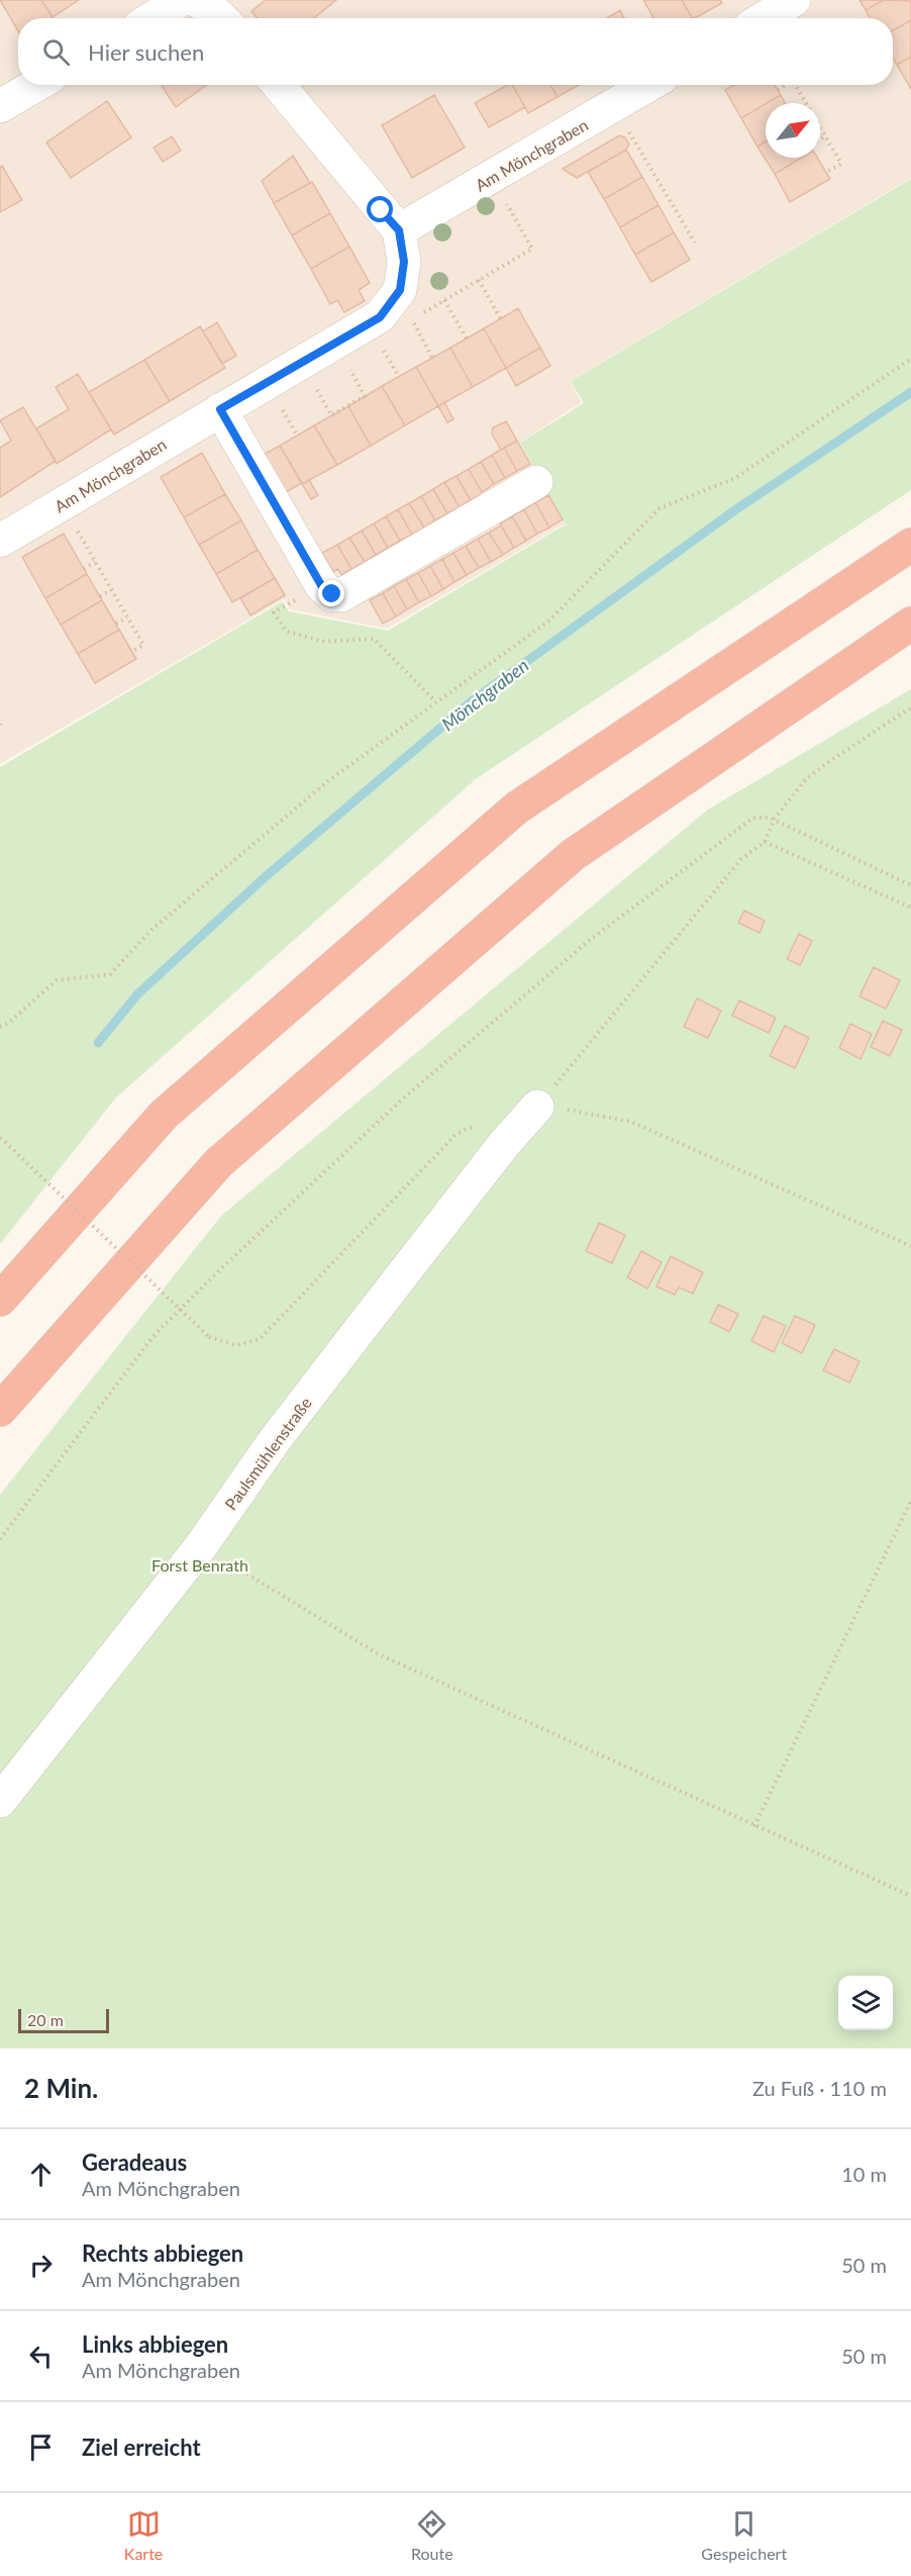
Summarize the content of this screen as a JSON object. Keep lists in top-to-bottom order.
{
  "streets": {
    "street": ["Am Mönchgraben", "Paulsmühlenstraße"]
  },
  "water": ["Mönchgraben"],
  "parks": ["Forst Benrath"],
  "scale_bar": "20 m",
  "north": "top right",
  "page": {
    "search": "Hier suchen",
    "scale": "20 m",
    "heading": ["2 Min.", "Zu Fuß · 110 m"],
    "list": [
      ["Geradeaus", "Am Mönchgraben", "10 m"],
      ["Rechts abbiegen", "Am Mönchgraben", "50 m"],
      ["Links abbiegen", "Am Mönchgraben", "50 m"],
      "Ziel erreicht"
    ],
    "nav": ["Karte", "Route", "Gespeichert"]
  }
}
